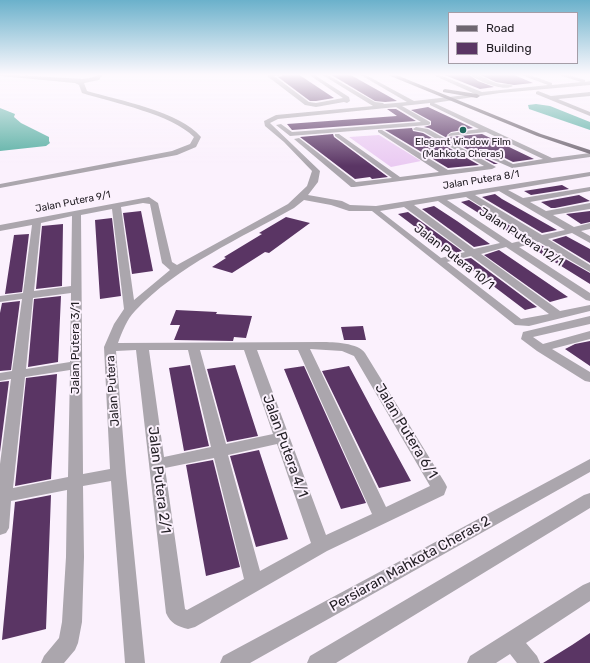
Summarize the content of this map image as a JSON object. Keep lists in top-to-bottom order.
{
  "streets": {
    "street": [
      "Jalan Putera 8/1",
      "Jalan Putera 9/1",
      "Jalan Putera 12/1",
      "Jalan Putera 10/1",
      "Jalan Putera 3/1",
      "Jalan Putera",
      "Jalan Putera 6/1",
      "Jalan Putera 4/1",
      "Jalan Putera 2/1",
      "Persiaran Mahkota Cheras 2"
    ]
  },
  "crossings": [
    ["Jalan Putera 8/1", "Jalan Putera 12/1"],
    ["Jalan Putera 8/1", "Jalan Putera 10/1"],
    ["Jalan Putera 8/1", "Jalan Putera"],
    ["Jalan Putera 9/1", "Jalan Putera 3/1"],
    ["Jalan Putera 9/1", "Jalan Putera"],
    ["Jalan Putera", "Jalan Putera 6/1"],
    ["Jalan Putera 6/1", "Jalan Putera 4/1"],
    ["Jalan Putera 6/1", "Jalan Putera 2/1"]
  ],
  "places": ["Elegant Window Film (Mahkota Cheras)"],
  "legend": ["Road", "Building"]
}
